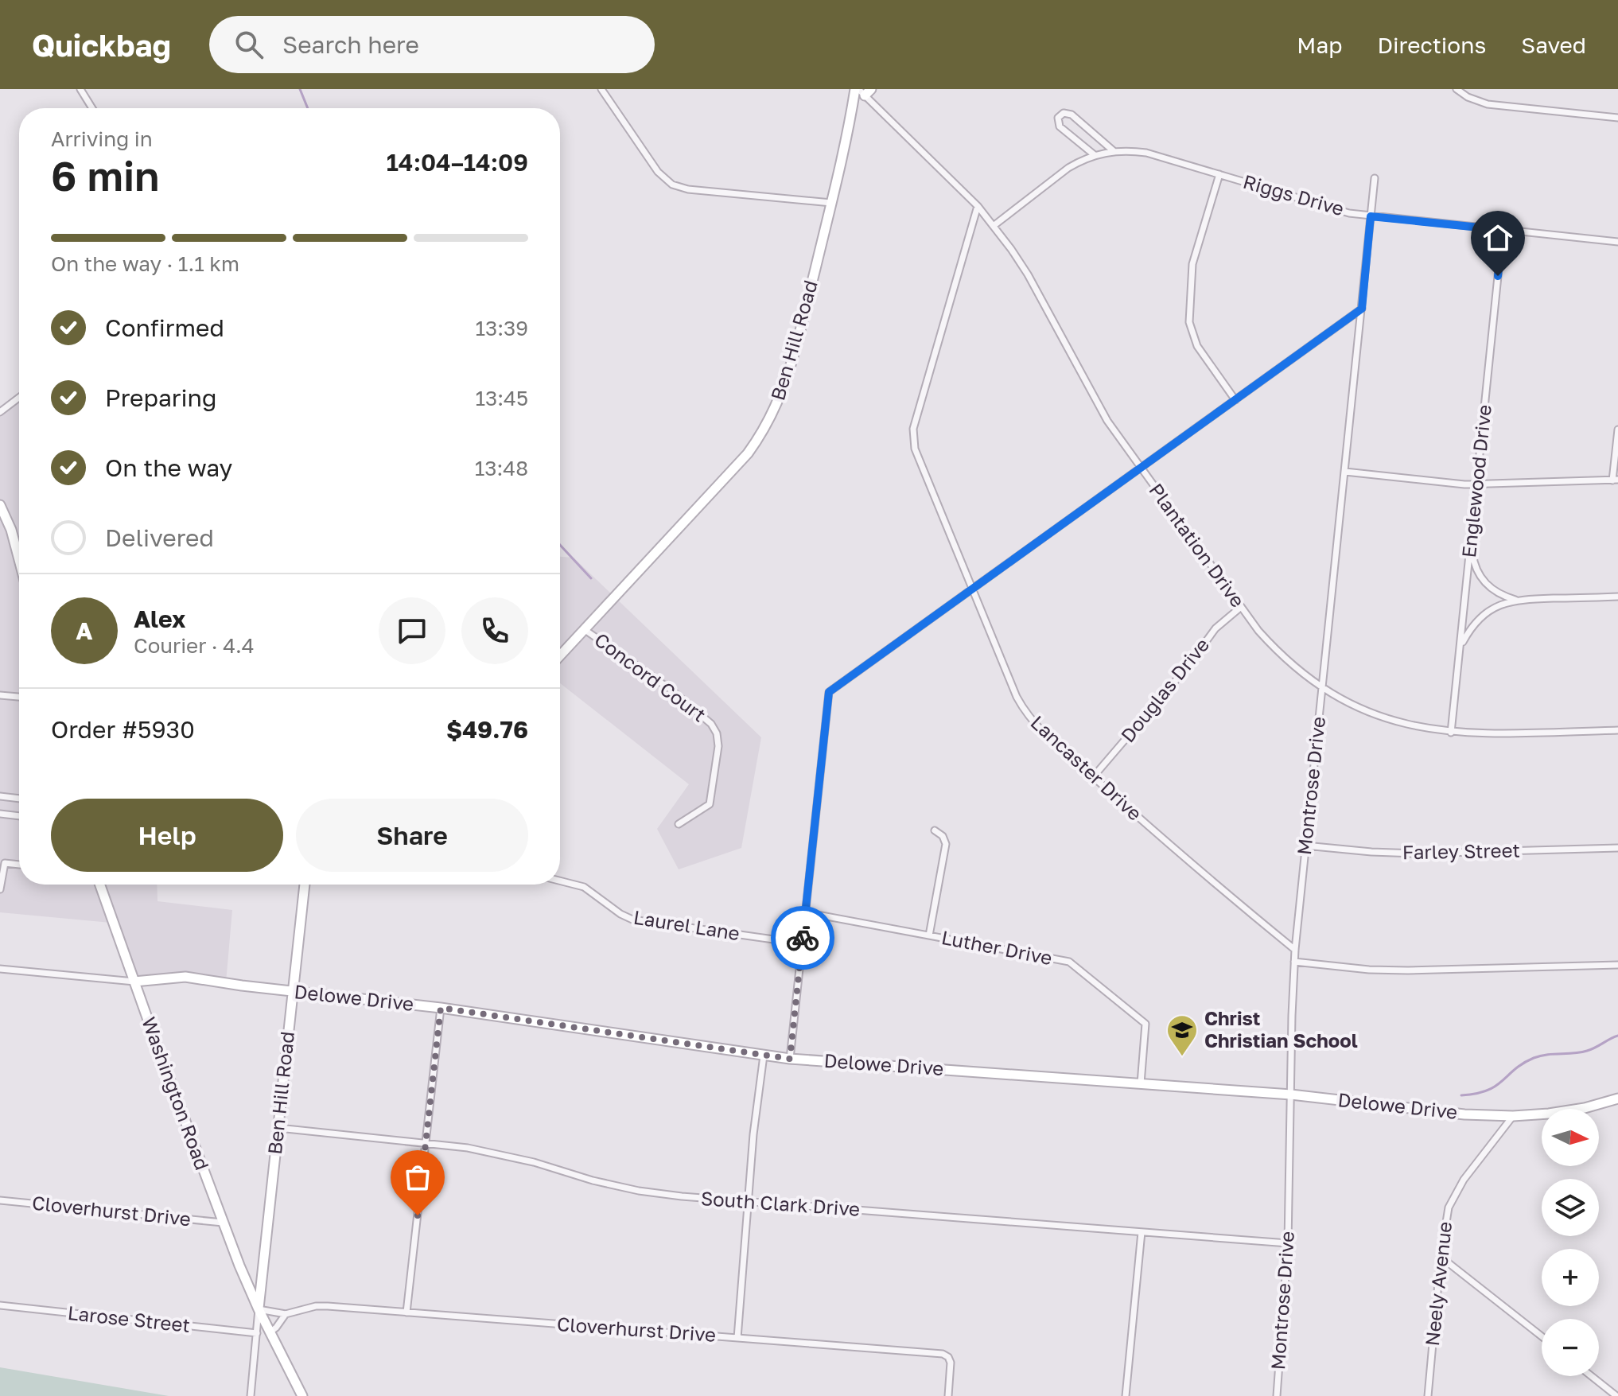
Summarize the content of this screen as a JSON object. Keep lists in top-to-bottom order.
{
  "streets": {
    "street": [
      "Riggs Drive",
      "Ben Hill Road",
      "Englewood Drive",
      "Plantation Drive",
      "Concord Court",
      "Douglas Drive",
      "Lancaster Drive",
      "Montrose Drive",
      "Farley Street",
      "Laurel Lane",
      "Luther Drive",
      "Delowe Drive",
      "Washington Road",
      "South Clark Drive",
      "Cloverhurst Drive",
      "Neely Avenue",
      "Larose Street"
    ]
  },
  "crossings": [
    ["Riggs Drive", "Englewood Drive"],
    ["Riggs Drive", "Plantation Drive"],
    ["Riggs Drive", "Montrose Drive"],
    ["Ben Hill Road", "Plantation Drive"],
    ["Ben Hill Road", "Concord Court"],
    ["Ben Hill Road", "Delowe Drive"],
    ["Ben Hill Road", "Washington Road"],
    ["Ben Hill Road", "South Clark Drive"],
    ["Ben Hill Road", "Cloverhurst Drive"],
    ["Englewood Drive", "Plantation Drive"],
    ["Plantation Drive", "Douglas Drive"],
    ["Plantation Drive", "Lancaster Drive"],
    ["Plantation Drive", "Montrose Drive"],
    ["Douglas Drive", "Lancaster Drive"],
    ["Lancaster Drive", "Montrose Drive"],
    ["Montrose Drive", "Farley Street"],
    ["Montrose Drive", "Delowe Drive"],
    ["Montrose Drive", "South Clark Drive"],
    ["Luther Drive", "Delowe Drive"],
    ["Delowe Drive", "Washington Road"],
    ["Delowe Drive", "Neely Avenue"],
    ["Washington Road", "Cloverhurst Drive"]
  ],
  "places": {
    "school or university": ["Christ Christian School"]
  },
  "north": "right",
  "page": {
    "header": "Quickbag",
    "search": "Search here",
    "nav": ["Map", "Directions", "Saved"],
    "heading": ["6 min", "Arriving in", "14:04–14:09"],
    "panel": [
      "Alex",
      "Courier · 4.4",
      "Order #5930",
      "$49.76"
    ],
    "bar": "On the way · 1.1 km",
    "list": [
      ["Confirmed", "13:39"],
      ["Preparing", "13:45"],
      ["On the way", "13:48"],
      "Delivered"
    ],
    "round": "A",
    "buttons": ["Help", "Share"],
    "map_buttons": ["+", "−"]
  }
}
